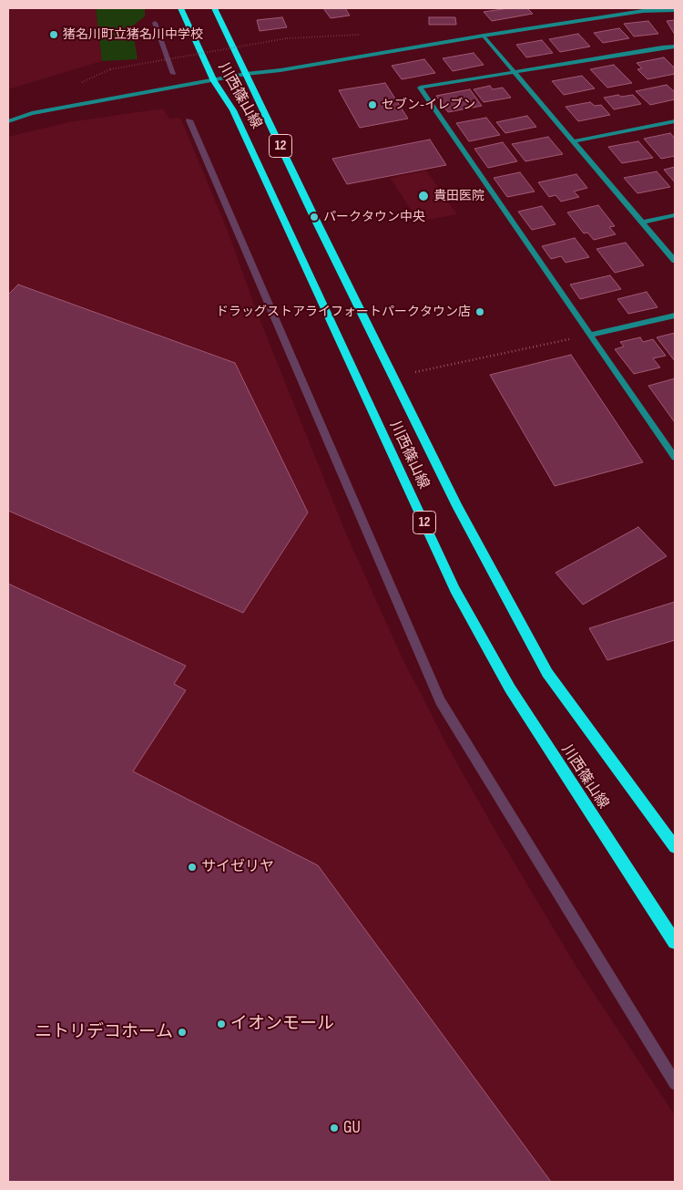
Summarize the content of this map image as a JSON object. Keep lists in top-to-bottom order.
{
  "streets": {
    "main road": ["川西篠山線", "12"]
  },
  "places": [
    "猪名川町立猪名川中学校",
    "セブン-イレブン",
    "貴田医院",
    "パークタウン中央",
    "ドラッグストアライフォートパークタウン店",
    "サイゼリヤ",
    "イオンモール",
    "ニトリデコホーム",
    "GU"
  ]
}
